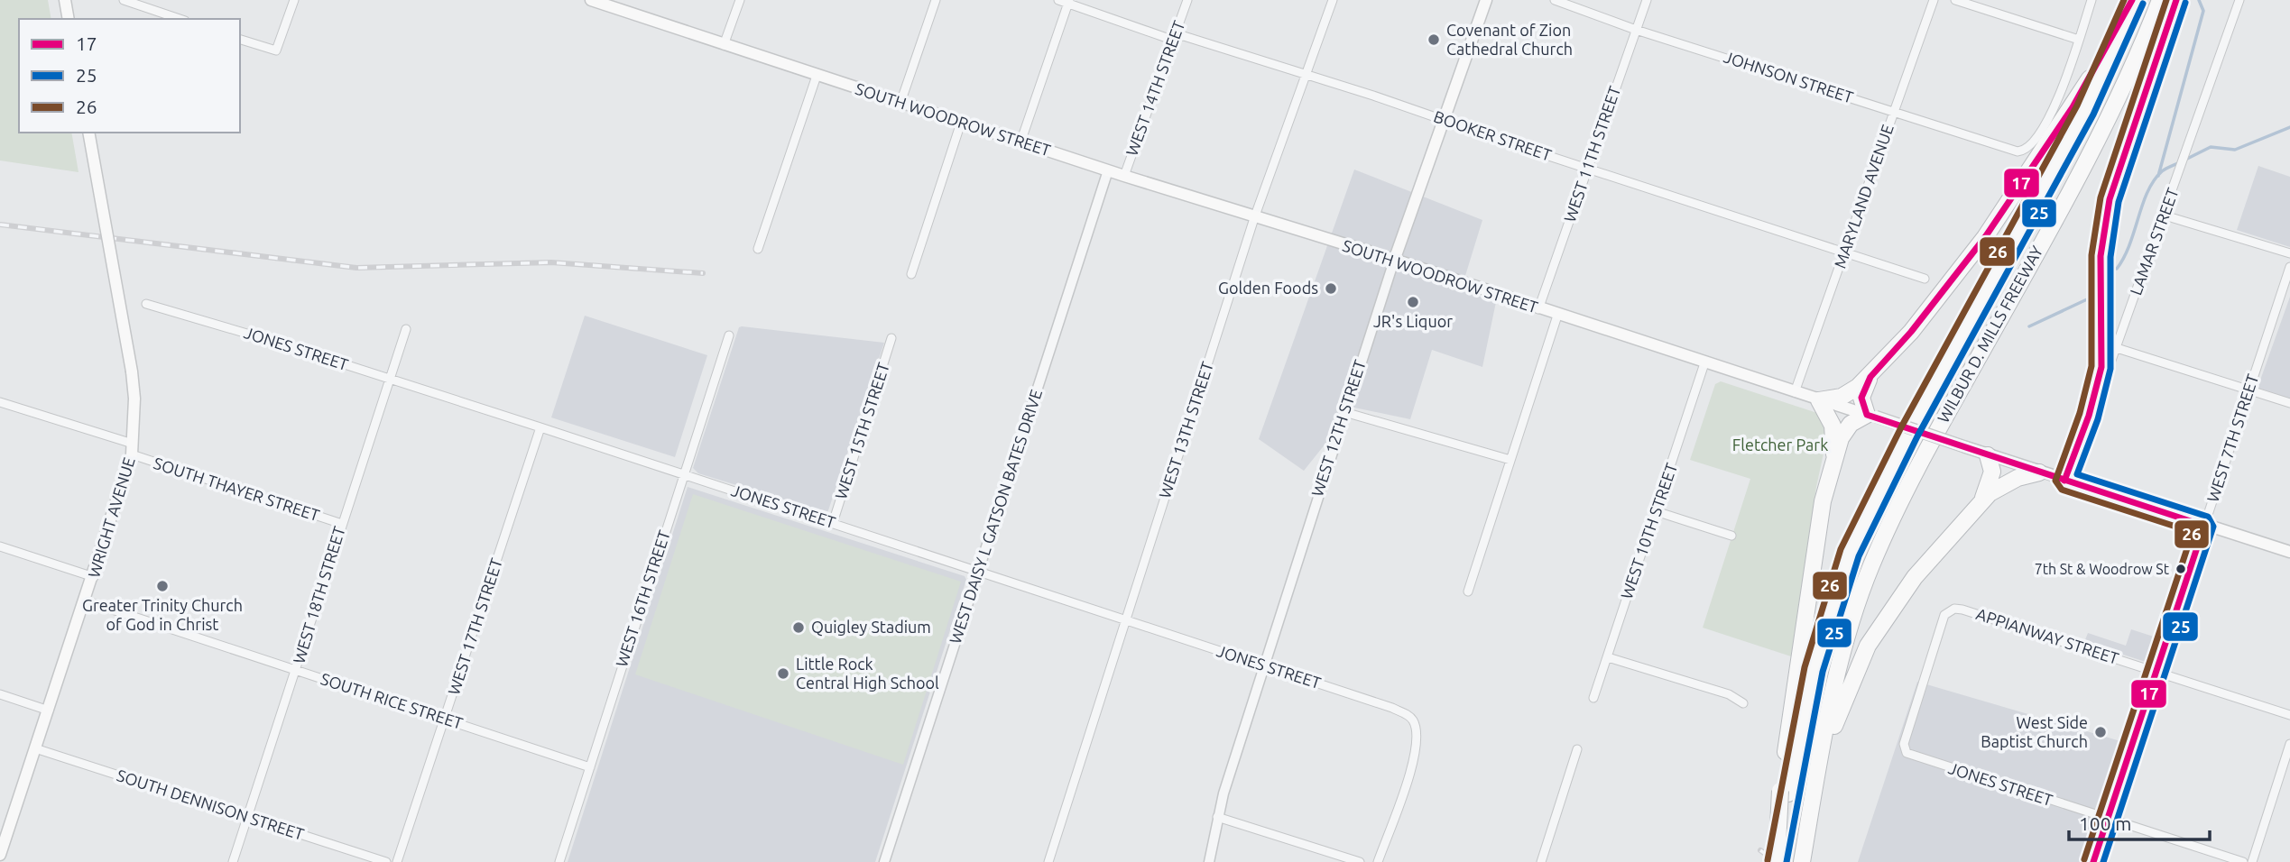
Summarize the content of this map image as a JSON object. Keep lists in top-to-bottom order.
{
  "streets": {
    "highway": ["WILBUR D. MILLS FREEWAY"],
    "main road": [
      "SOUTH WOODROW STREET",
      "LAMAR STREET",
      "WEST 12TH STREET",
      "WRIGHT AVENUE"
    ],
    "street": [
      "JOHNSON STREET",
      "WEST 14TH STREET",
      "BOOKER STREET",
      "WEST 11TH STREET",
      "MARYLAND AVENUE",
      "JONES STREET",
      "WEST 13TH STREET",
      "WEST 15TH STREET",
      "WEST 7TH STREET",
      "SOUTH THAYER STREET",
      "WEST DAISY L GATSON BATES DRIVE",
      "WEST 10TH STREET",
      "WEST 18TH STREET",
      "WEST 16TH STREET",
      "WEST 17TH STREET",
      "APPIANWAY STREET",
      "SOUTH RICE STREET",
      "SOUTH DENNISON STREET"
    ]
  },
  "crossings": [
    ["JOHNSON STREET", "WEST 11TH STREET"],
    ["JOHNSON STREET", "MARYLAND AVENUE"],
    ["WEST 14TH STREET", "SOUTH WOODROW STREET"],
    ["WEST 14TH STREET", "BOOKER STREET"],
    ["SOUTH WOODROW STREET", "WEST 11TH STREET"],
    ["SOUTH WOODROW STREET", "MARYLAND AVENUE"],
    ["SOUTH WOODROW STREET", "LAMAR STREET"],
    ["SOUTH WOODROW STREET", "WEST 12TH STREET"],
    ["SOUTH WOODROW STREET", "WEST 13TH STREET"],
    ["SOUTH WOODROW STREET", "WEST 7TH STREET"],
    ["SOUTH WOODROW STREET", "WEST DAISY L GATSON BATES DRIVE"],
    ["SOUTH WOODROW STREET", "WEST 10TH STREET"],
    ["BOOKER STREET", "WEST 11TH STREET"],
    ["BOOKER STREET", "MARYLAND AVENUE"],
    ["BOOKER STREET", "WEST 12TH STREET"],
    ["BOOKER STREET", "WEST 13TH STREET"],
    ["JONES STREET", "WEST 12TH STREET"],
    ["JONES STREET", "WEST 13TH STREET"],
    ["JONES STREET", "WEST 15TH STREET"],
    ["JONES STREET", "WEST 7TH STREET"],
    ["JONES STREET", "WEST DAISY L GATSON BATES DRIVE"],
    ["JONES STREET", "WEST 18TH STREET"],
    ["JONES STREET", "WEST 16TH STREET"],
    ["JONES STREET", "WEST 17TH STREET"],
    ["JONES STREET", "APPIANWAY STREET"],
    ["WEST 7TH STREET", "APPIANWAY STREET"],
    ["SOUTH THAYER STREET", "WRIGHT AVENUE"],
    ["SOUTH THAYER STREET", "WEST 18TH STREET"],
    ["WRIGHT AVENUE", "SOUTH RICE STREET"],
    ["WRIGHT AVENUE", "SOUTH DENNISON STREET"],
    ["WEST 18TH STREET", "SOUTH RICE STREET"],
    ["WEST 18TH STREET", "SOUTH DENNISON STREET"],
    ["WEST 16TH STREET", "SOUTH RICE STREET"],
    ["WEST 17TH STREET", "SOUTH RICE STREET"]
  ],
  "parks": ["Fletcher Park"],
  "places": [
    "Covenant of Zion Cathedral Church",
    "Golden Foods",
    "JR's Liquor",
    "7th St & Woodrow St",
    "Greater Trinity Church of God in Christ",
    "Quigley Stadium",
    "Little Rock Central High School",
    "West Side Baptist Church"
  ],
  "lines": ["transit line 17", "transit line 26", "transit line 25"],
  "legend": ["17", "25", "26"],
  "scale_bar": "100 m"
}
